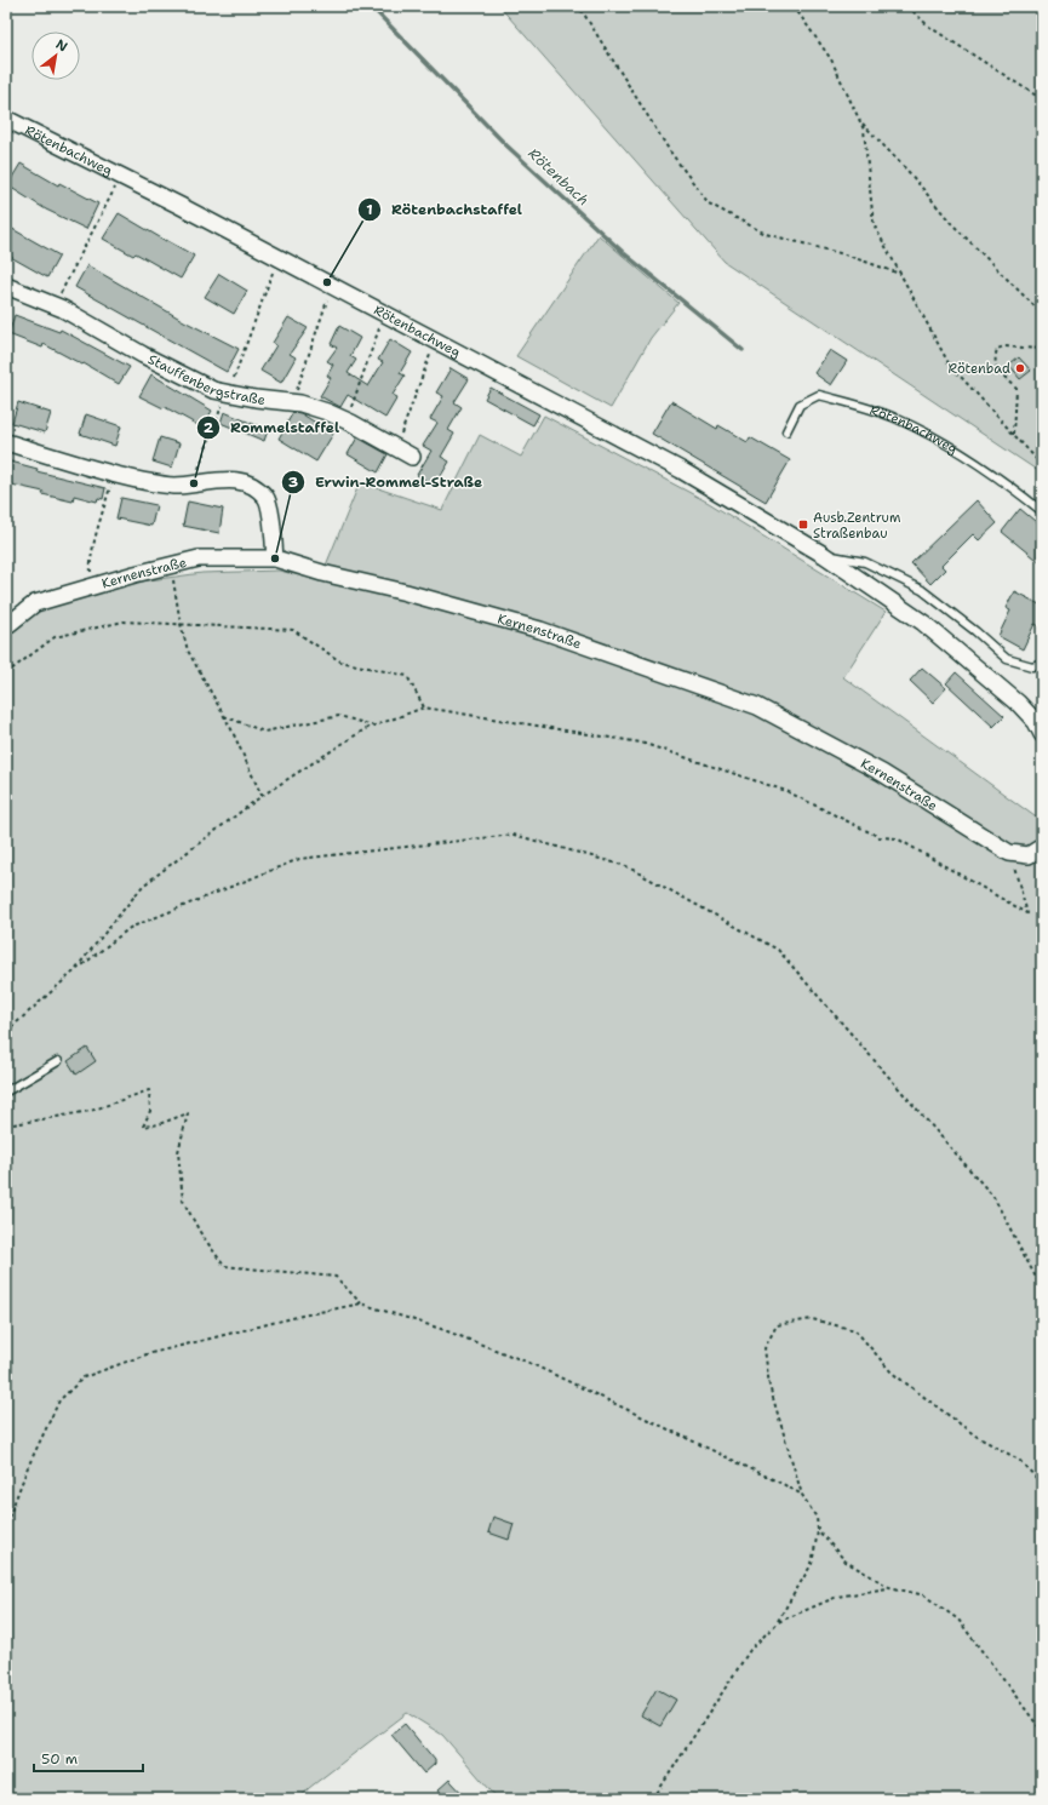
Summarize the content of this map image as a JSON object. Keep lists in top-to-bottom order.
{
  "streets": {
    "street": ["Rötenbachweg", "Stauffenbergstraße", "Kernenstraße"]
  },
  "water": ["Rötenbach"],
  "places": {
    "other": [
      "Rötenbachstaffel",
      "Rötenbad",
      "Rommelstaffel",
      "Erwin-Rommel-Straße"
    ],
    "transit": ["Ausb.Zentrum Straßenbau"]
  },
  "scale_bar": "50 m",
  "north": "top right"
}
